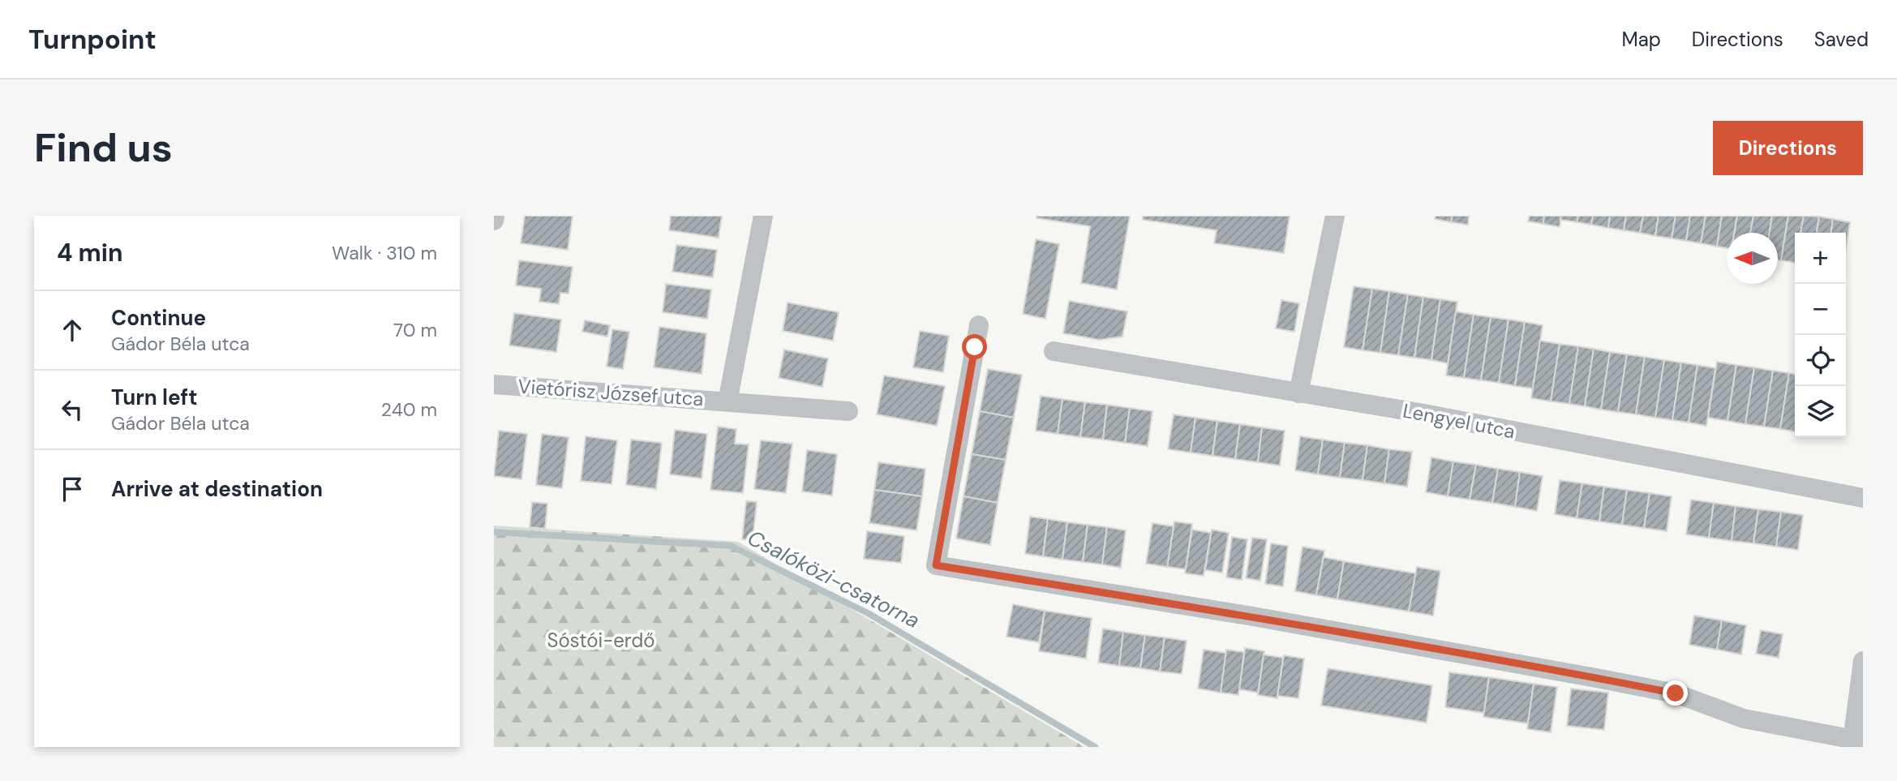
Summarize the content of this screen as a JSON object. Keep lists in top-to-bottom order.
{
  "streets": {
    "street": ["Vietórisz József utca", "Lengyel utca"]
  },
  "water": ["Csalóközi-csatorna"],
  "parks": ["Sóstói-erdő"],
  "north": "left",
  "page": {
    "header": "Turnpoint",
    "nav": ["Map", "Directions", "Saved"],
    "buttons": "Directions",
    "title": "Find us",
    "heading": ["4 min", "Walk · 310 m"],
    "map_buttons": ["+", "−"],
    "list": [
      ["Continue", "Gádor Béla utca", "70 m"],
      ["Turn left", "Gádor Béla utca", "240 m"],
      "Arrive at destination"
    ]
  }
}
